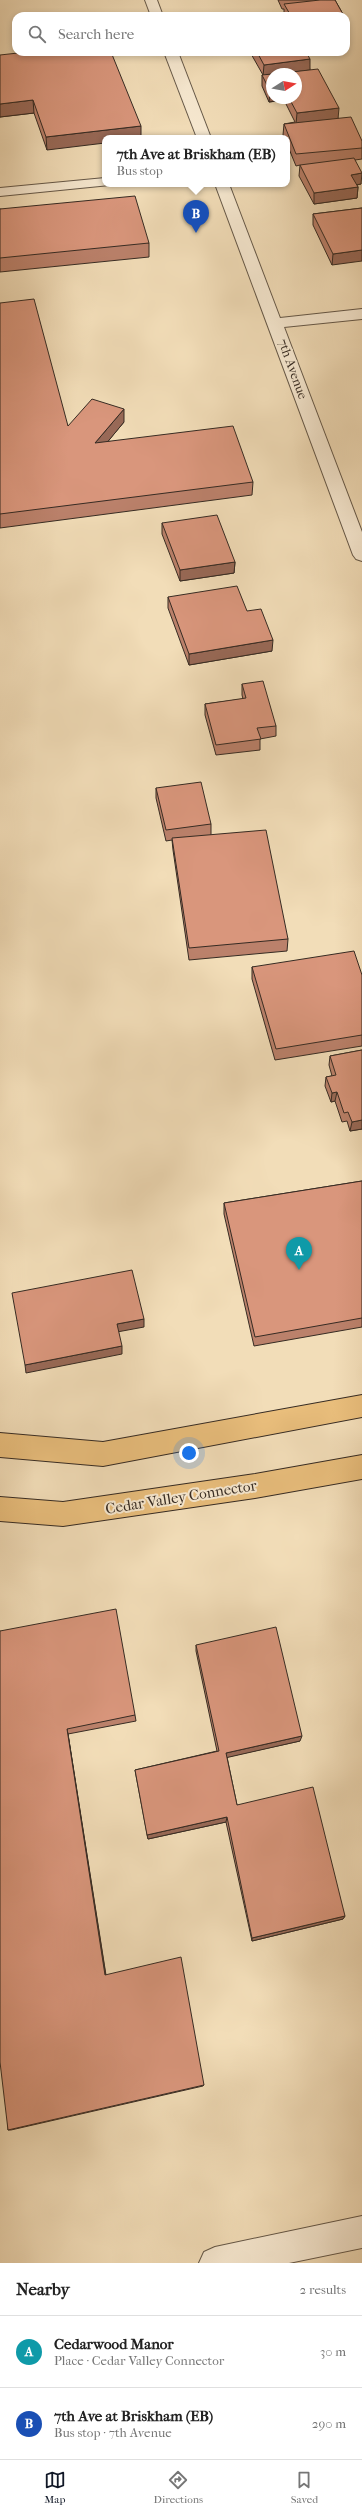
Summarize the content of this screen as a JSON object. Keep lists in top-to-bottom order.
{
  "streets": {
    "main road": ["Cedar Valley Connector"],
    "street": ["7th Avenue"]
  },
  "north": "right",
  "page": {
    "search": "Search here",
    "popup": ["7th Ave at Briskham (EB)", "Bus stop"],
    "pins": ["B", "A"],
    "heading": ["Nearby", "2 results"],
    "list": [
      {
        "mark": "A",
        "name": "Cedarwood Manor",
        "note": "Place · Cedar Valley Connector",
        "value": "30 m"
      },
      {
        "mark": "B",
        "name": "7th Ave at Briskham (EB)",
        "note": "Bus stop · 7th Avenue",
        "value": "290 m"
      }
    ],
    "nav": ["Map", "Directions", "Saved"]
  }
}
